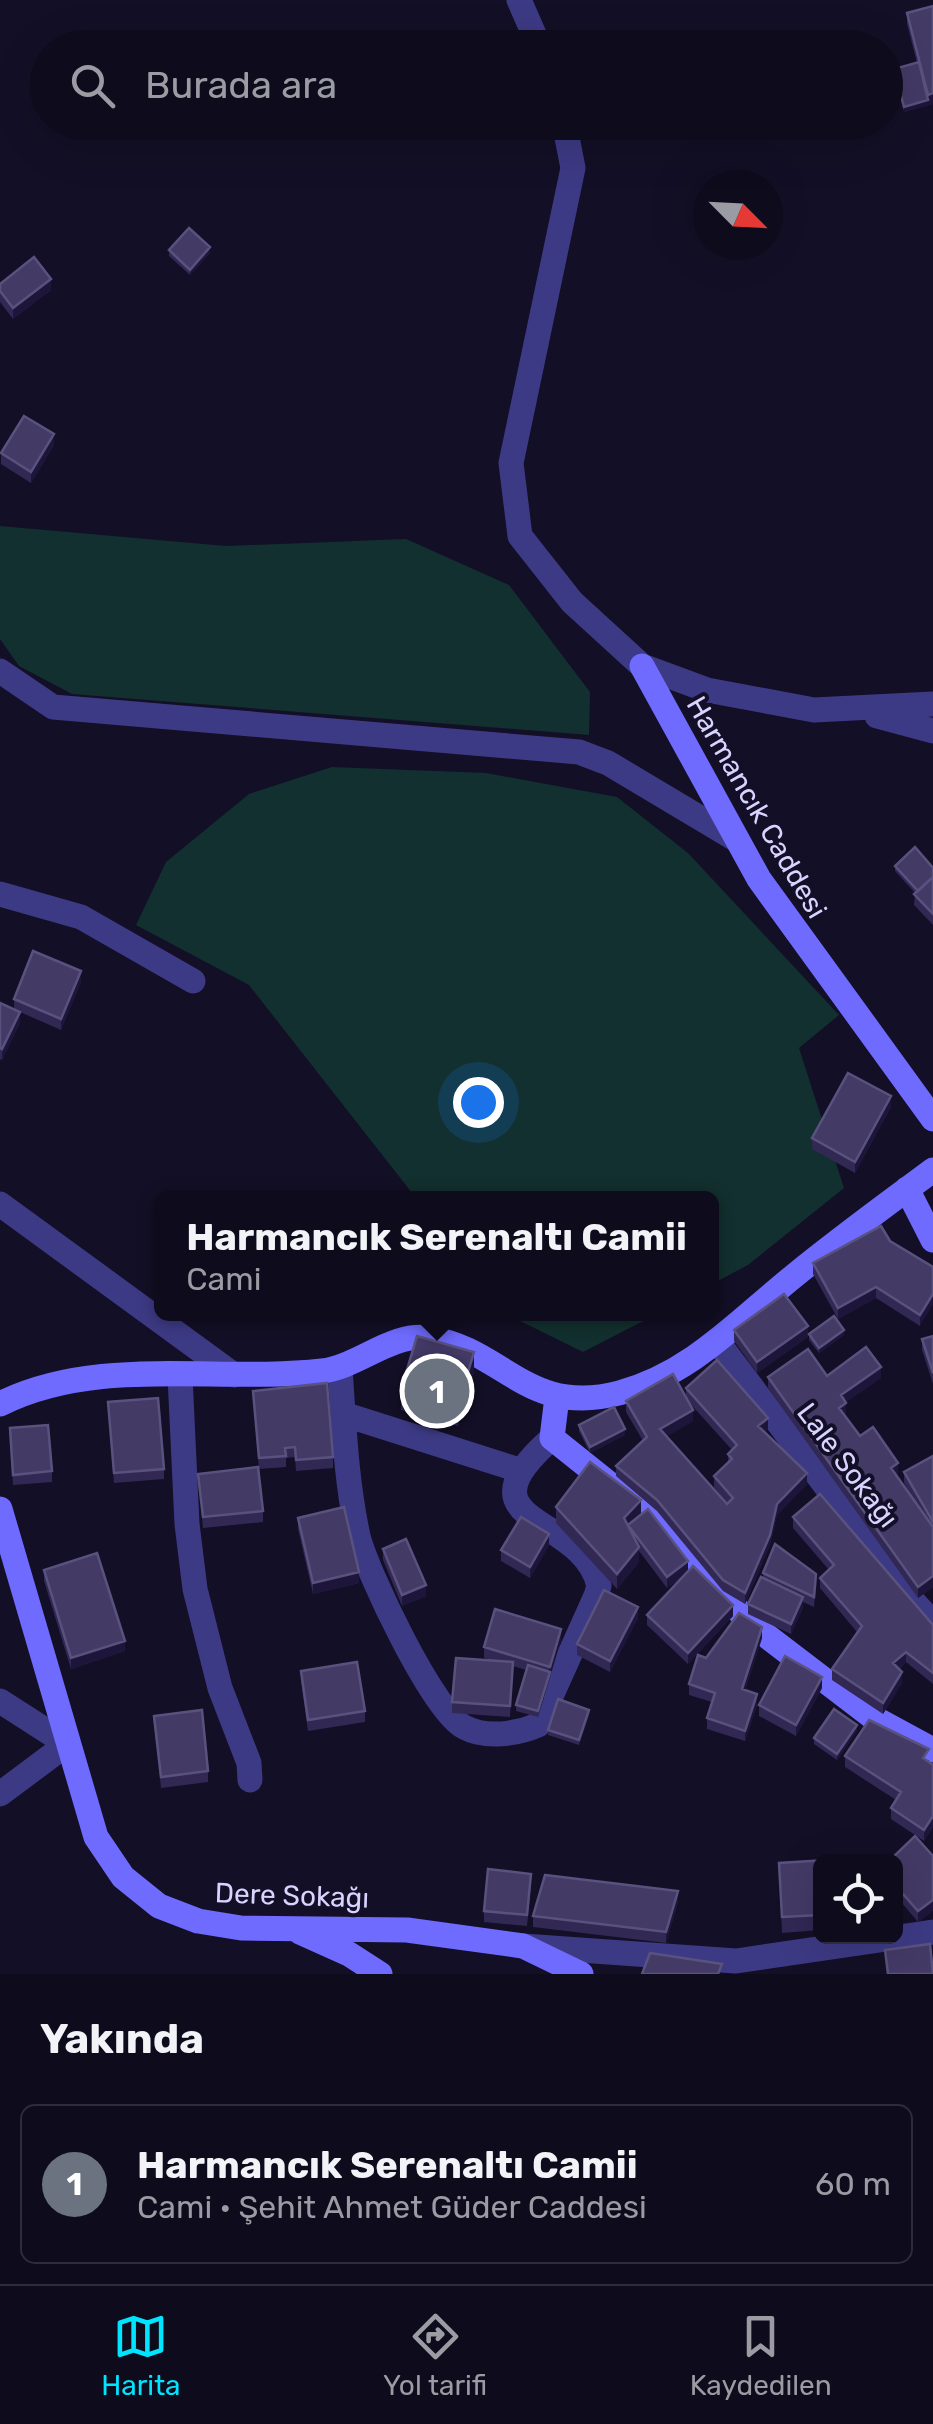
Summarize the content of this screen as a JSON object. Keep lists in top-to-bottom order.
{
  "streets": {
    "street": ["Harmancık Caddesi", "Lale Sokağı", "Dere Sokağı"]
  },
  "north": "bottom right",
  "page": {
    "search": "Burada ara",
    "popup": ["Harmancık Serenaltı Camii", "Cami"],
    "pins": "1",
    "heading": "Yakında",
    "list": [
      {
        "mark": "1",
        "name": "Harmancık Serenaltı Camii",
        "note": "Cami · Şehit Ahmet Güder Caddesi",
        "value": "60 m"
      }
    ],
    "nav": ["Harita", "Yol tarifi", "Kaydedilen"]
  }
}
